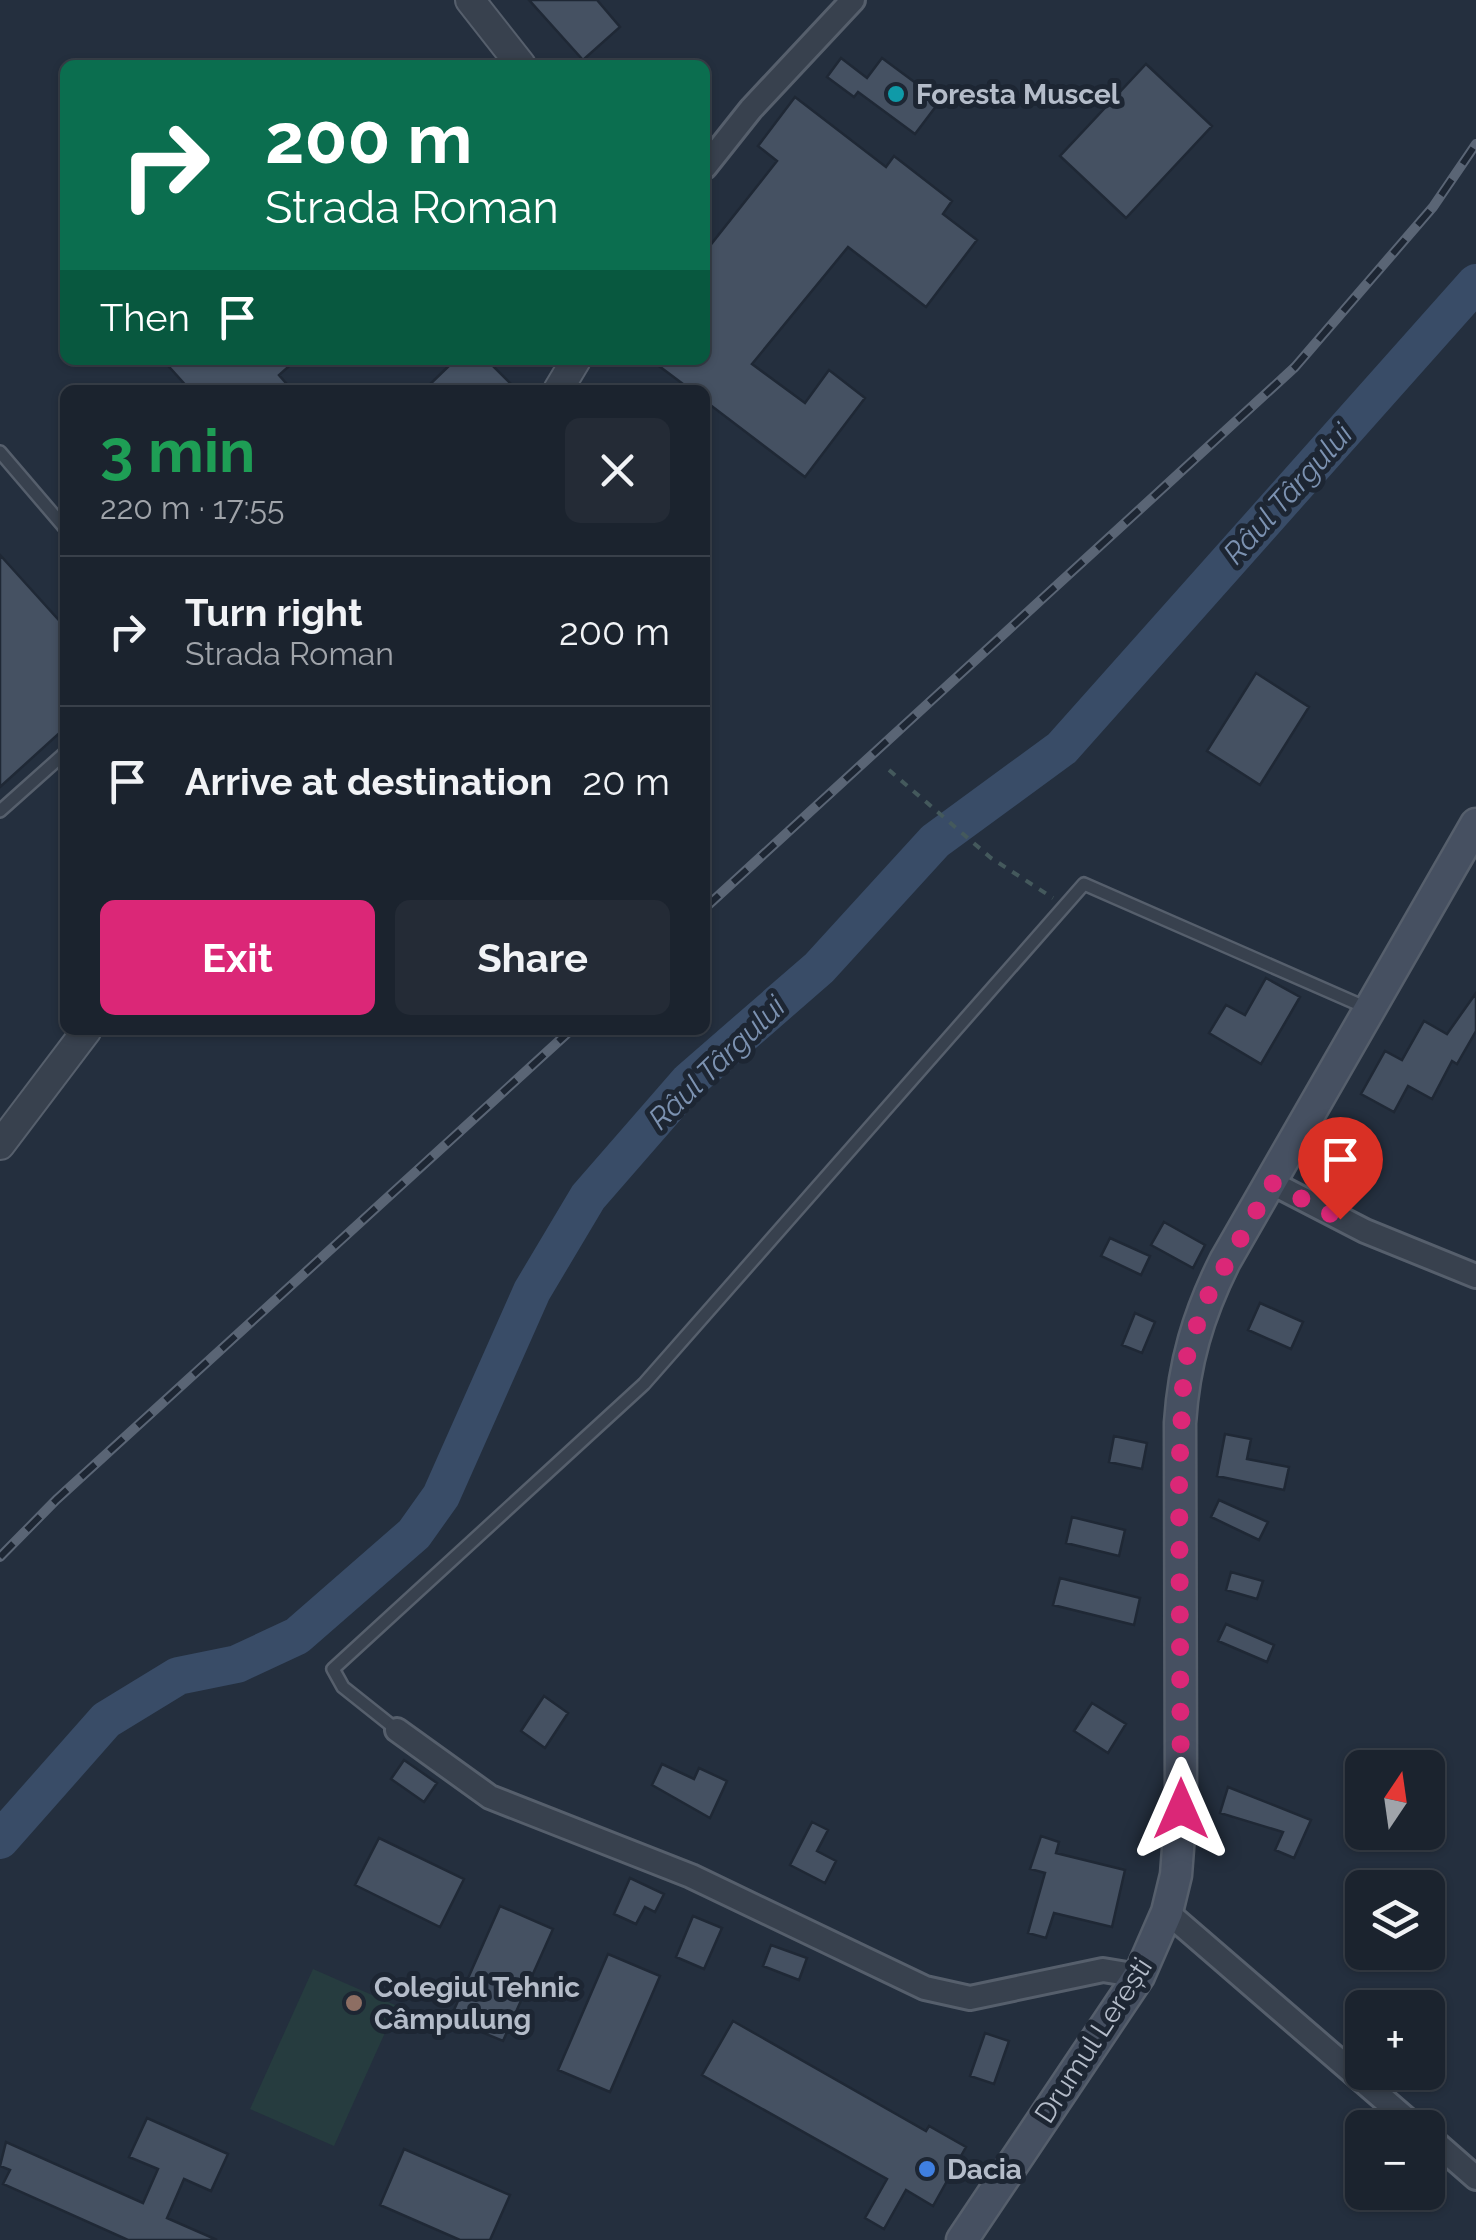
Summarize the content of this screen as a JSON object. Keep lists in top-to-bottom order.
{
  "streets": {
    "main road": ["Drumul Lerești"]
  },
  "water": ["Râul Târgului"],
  "places": ["Foresta Muscel", "Colegiul Tehnic Câmpulung", "Dacia"],
  "north": "top",
  "page": {
    "turn": ["200 m", "Strada Roman"],
    "then": "Then",
    "heading": ["3 min", "220 m · 17:55"],
    "list": [
      {
        "name": "Turn right",
        "note": "Strada Roman",
        "value": "200 m"
      },
      {
        "name": "Arrive at destination",
        "value": "20 m"
      }
    ],
    "buttons": ["Exit", "Share"],
    "map_buttons": ["+", "−"]
  }
}
